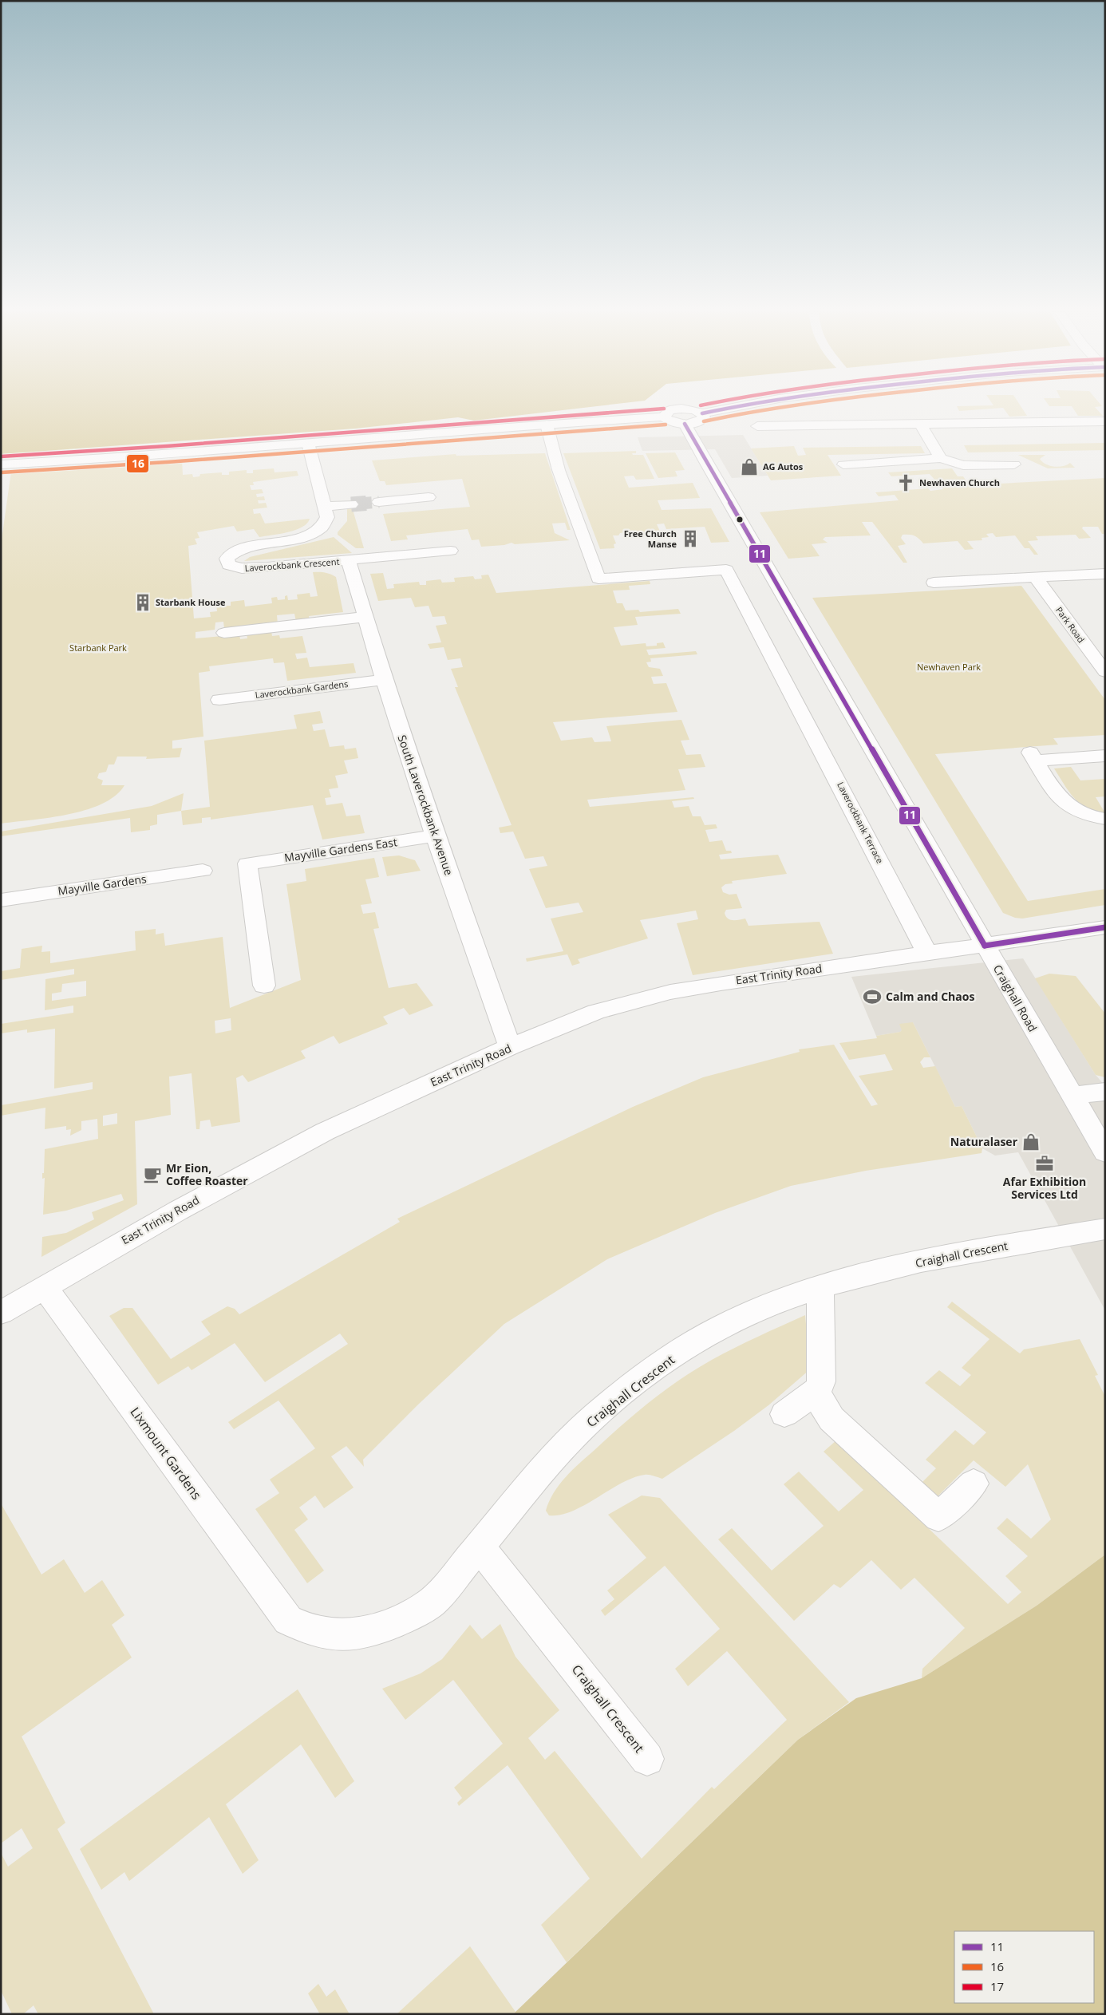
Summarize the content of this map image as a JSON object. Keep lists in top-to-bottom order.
{
  "streets": {
    "street": [
      "Laverockbank Crescent",
      "Park Road",
      "Laverockbank Gardens",
      "South Laverockbank Avenue",
      "Laverockbank Terrace",
      "Mayville Gardens East",
      "Mayville Gardens",
      "East Trinity Road",
      "Craighall Road",
      "Craighall Crescent",
      "Lixmount Gardens"
    ]
  },
  "crossings": [
    ["Laverockbank Crescent", "South Laverockbank Avenue"],
    ["Laverockbank Gardens", "South Laverockbank Avenue"],
    ["South Laverockbank Avenue", "Mayville Gardens East"],
    ["South Laverockbank Avenue", "East Trinity Road"],
    ["Laverockbank Terrace", "East Trinity Road"],
    ["East Trinity Road", "Craighall Road"],
    ["East Trinity Road", "Lixmount Gardens"],
    ["Craighall Crescent", "Lixmount Gardens"]
  ],
  "parks": ["Starbank Park", "Newhaven Park"],
  "places": {
    "shop": ["AG Autos", "Naturalaser"],
    "church": ["Newhaven Church"],
    "building": ["Free Church Manse", "Starbank House"],
    "sports": ["Calm and Chaos"],
    "office": ["Afar Exhibition Services Ltd"],
    "cafe": ["Mr Eion, Coffee Roaster"]
  },
  "lines": ["transit line 11", "transit line 16", "transit line 17"],
  "legend": ["11", "16", "17"]
}
